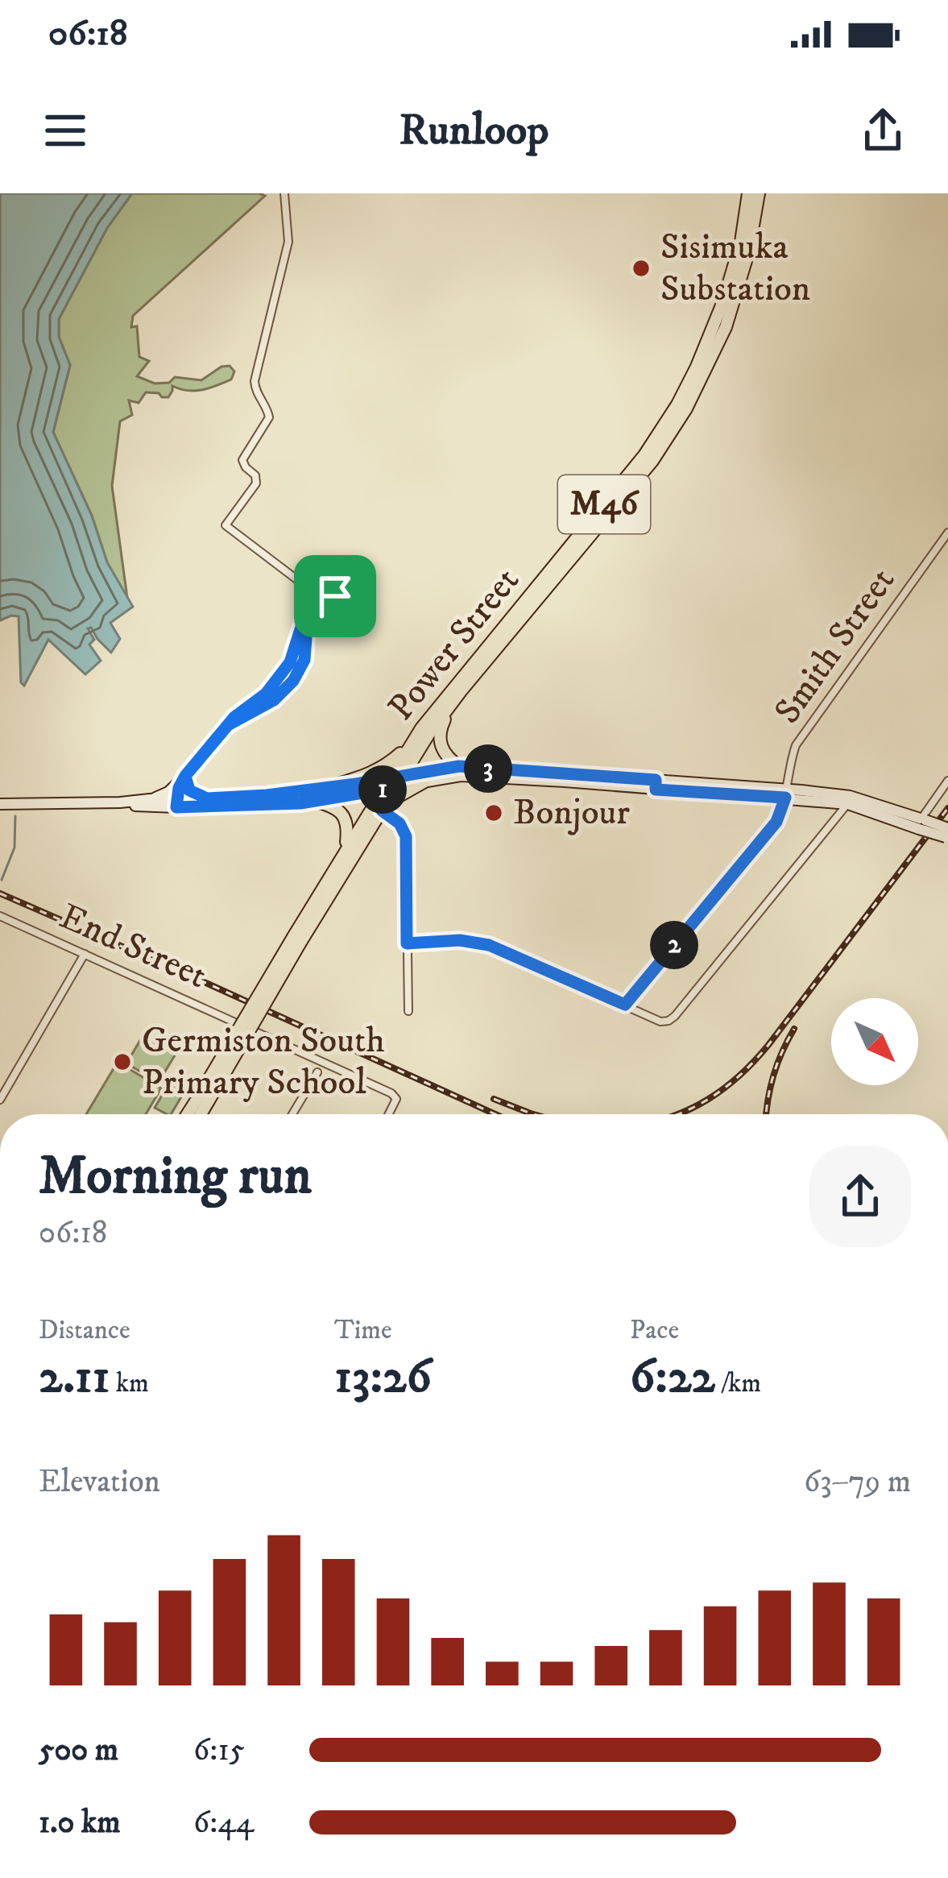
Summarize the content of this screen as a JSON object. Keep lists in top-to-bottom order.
{
  "streets": {
    "main road": ["M46", "Power Street"],
    "street": ["Smith Street", "End Street"]
  },
  "places": ["Sisimuka Substation", "Bonjour", "Germiston South Primary School"],
  "north": "bottom right",
  "page": {
    "status": "06:18",
    "header": "Runloop",
    "pins": ["3", "1", "2"],
    "heading": ["Morning run", "06:18"],
    "stats": [
      ["Distance", "2.11 km"],
      ["Time", "13:26"],
      ["Pace", "6:22 /km"]
    ],
    "chart": ["Elevation", "63–79 m"],
    "list": [
      {
        "name": "500 m",
        "note": "6:15"
      },
      {
        "name": "1.0 km",
        "note": "6:44"
      }
    ]
  }
}
